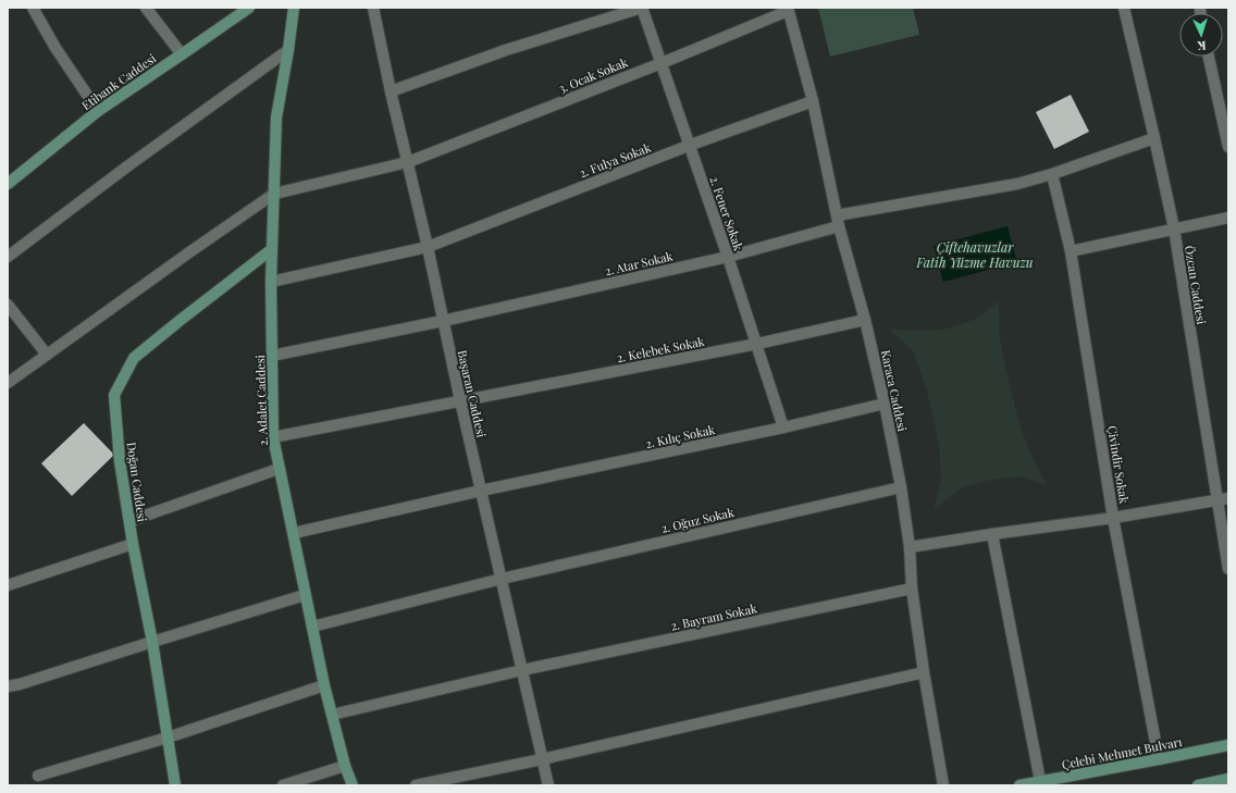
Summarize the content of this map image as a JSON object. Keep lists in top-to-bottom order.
{
  "streets": {
    "main road": [
      "Etibank Caddesi",
      "2. Adalet Caddesi",
      "Doğan Caddesi",
      "Çelebi Mehmet Bulvarı"
    ],
    "street": [
      "3. Ocak Sokak",
      "2. Fulya Sokak",
      "2. Fener Sokak",
      "2. Atar Sokak",
      "Özcan Caddesi",
      "2. Kelebek Sokak",
      "Karaca Caddesi",
      "Başaran Caddesi",
      "2. Kılıç Sokak",
      "Çivindir Sokak",
      "2. Oğuz Sokak",
      "2. Bayram Sokak"
    ]
  },
  "crossings": [
    ["3. Ocak Sokak", "2. Fener Sokak"],
    ["3. Ocak Sokak", "Karaca Caddesi"],
    ["3. Ocak Sokak", "Başaran Caddesi"],
    ["3. Ocak Sokak", "2. Adalet Caddesi"],
    ["2. Fulya Sokak", "2. Fener Sokak"],
    ["2. Fulya Sokak", "Karaca Caddesi"],
    ["2. Fulya Sokak", "Başaran Caddesi"],
    ["2. Fulya Sokak", "2. Adalet Caddesi"],
    ["2. Fener Sokak", "2. Atar Sokak"],
    ["2. Fener Sokak", "2. Kelebek Sokak"],
    ["2. Fener Sokak", "2. Kılıç Sokak"],
    ["2. Atar Sokak", "Özcan Caddesi"],
    ["2. Atar Sokak", "Karaca Caddesi"],
    ["2. Atar Sokak", "Başaran Caddesi"],
    ["2. Atar Sokak", "2. Adalet Caddesi"],
    ["2. Atar Sokak", "Çivindir Sokak"],
    ["2. Kelebek Sokak", "Karaca Caddesi"],
    ["2. Kelebek Sokak", "Başaran Caddesi"],
    ["2. Kelebek Sokak", "2. Adalet Caddesi"],
    ["Karaca Caddesi", "2. Kılıç Sokak"],
    ["Karaca Caddesi", "2. Oğuz Sokak"],
    ["Karaca Caddesi", "2. Bayram Sokak"],
    ["Başaran Caddesi", "2. Kılıç Sokak"],
    ["Başaran Caddesi", "2. Oğuz Sokak"],
    ["Başaran Caddesi", "2. Bayram Sokak"],
    ["2. Adalet Caddesi", "2. Kılıç Sokak"],
    ["2. Adalet Caddesi", "Doğan Caddesi"],
    ["2. Adalet Caddesi", "2. Oğuz Sokak"],
    ["2. Adalet Caddesi", "2. Bayram Sokak"],
    ["Çivindir Sokak", "Çelebi Mehmet Bulvarı"]
  ],
  "water": ["Çiftehavuzlar Fatih Yüzme Havuzu"],
  "north": "bottom"
}
